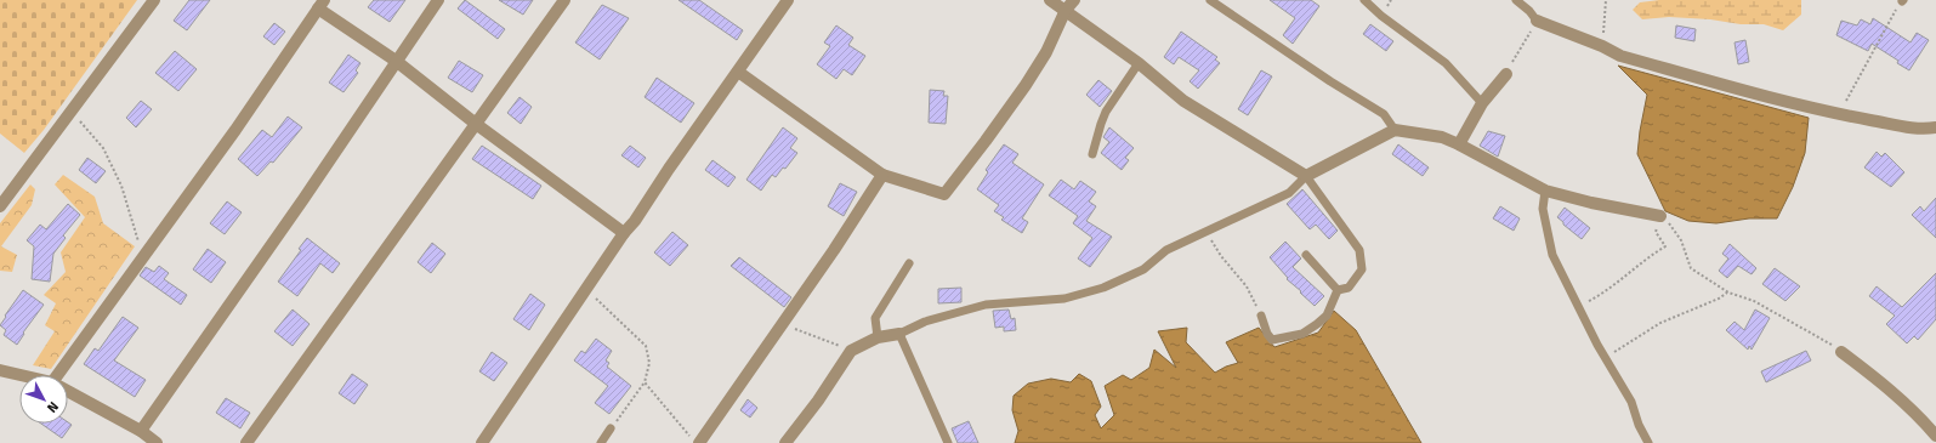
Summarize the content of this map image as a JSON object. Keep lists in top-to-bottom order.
{
  "north": "bottom right"
}
